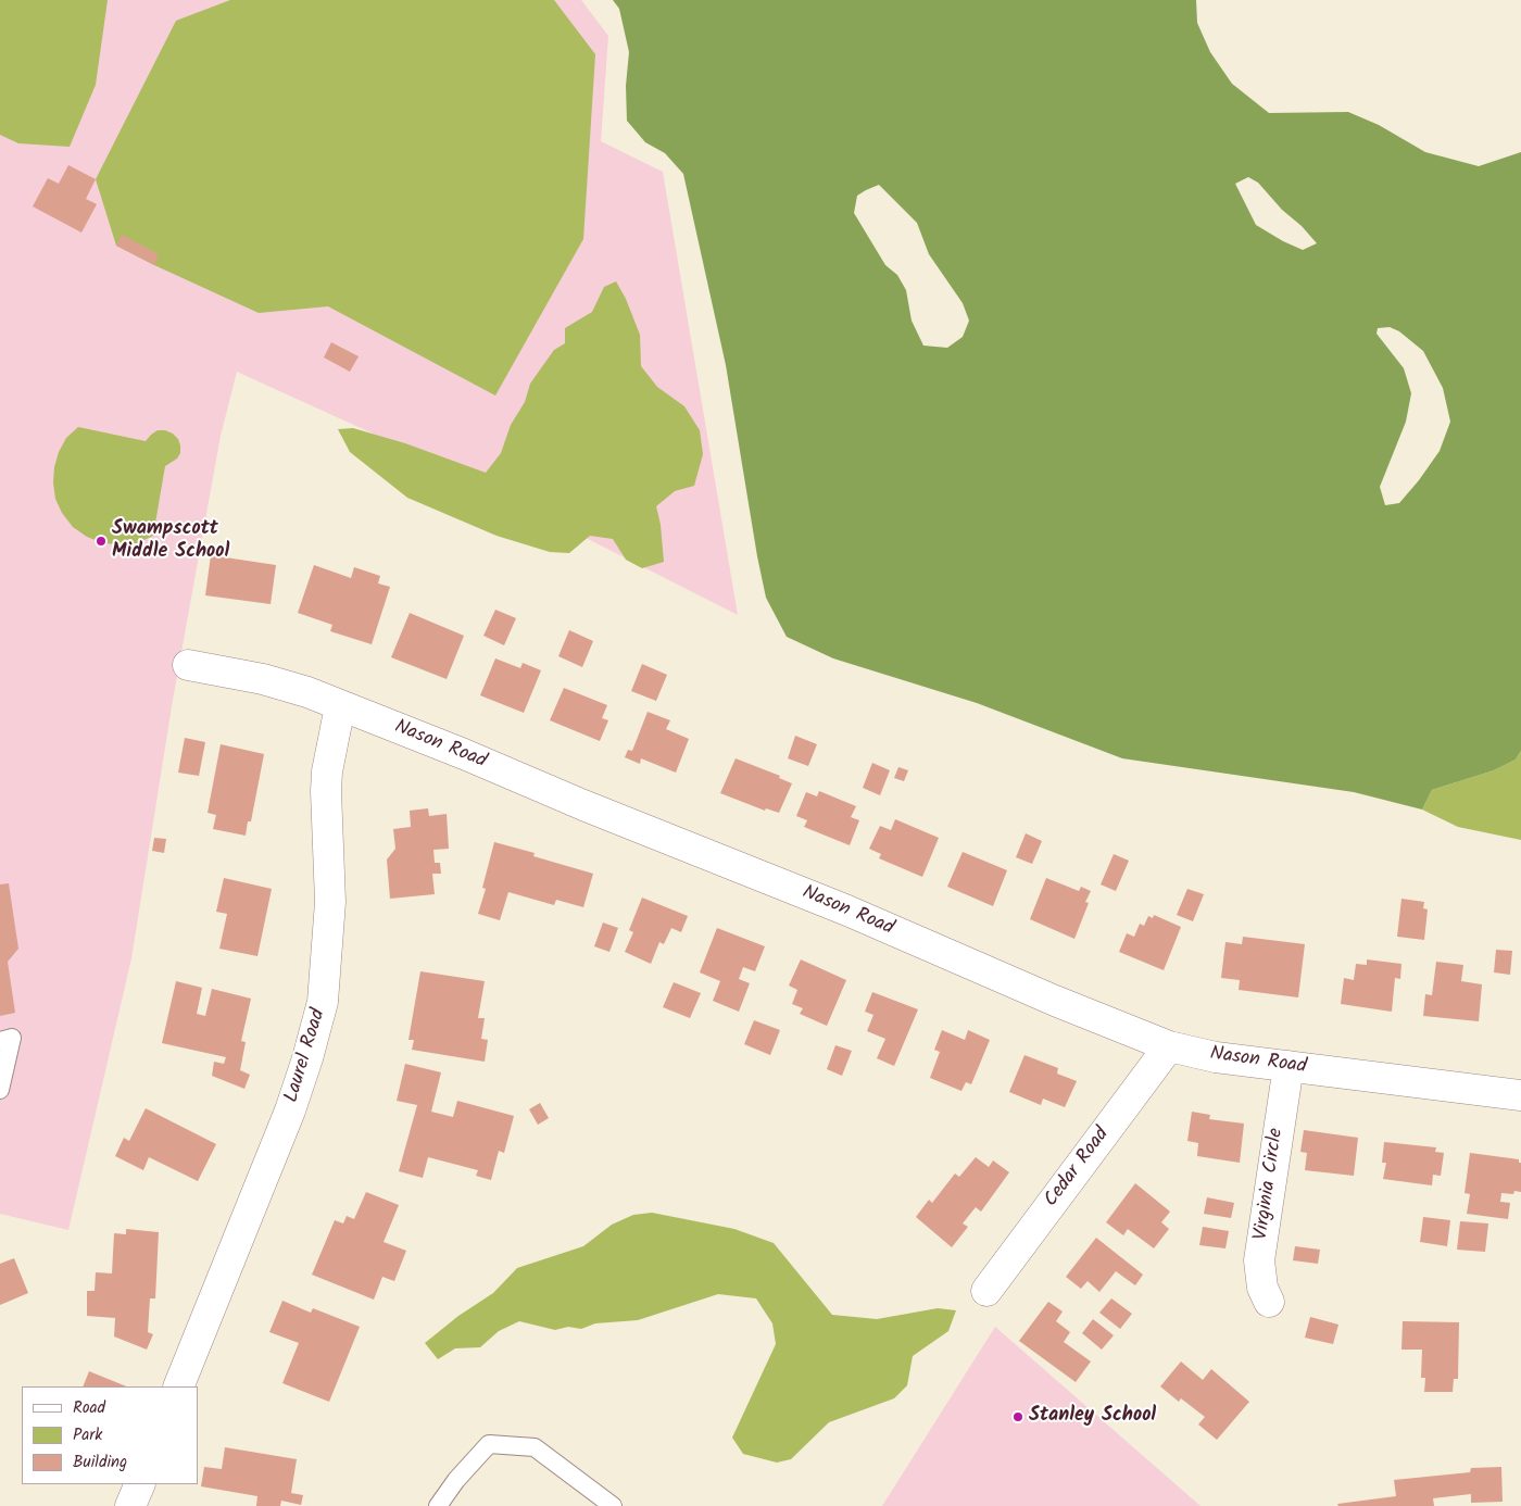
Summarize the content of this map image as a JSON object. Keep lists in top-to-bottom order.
{
  "streets": {
    "street": [
      "Nason Road",
      "Laurel Road",
      "Cedar Road",
      "Virginia Circle"
    ]
  },
  "crossings": [
    ["Nason Road", "Laurel Road"],
    ["Nason Road", "Cedar Road"],
    ["Nason Road", "Virginia Circle"]
  ],
  "places": ["Swampscott Middle School", "Stanley School"],
  "legend": ["Road", "Park", "Building"]
}
